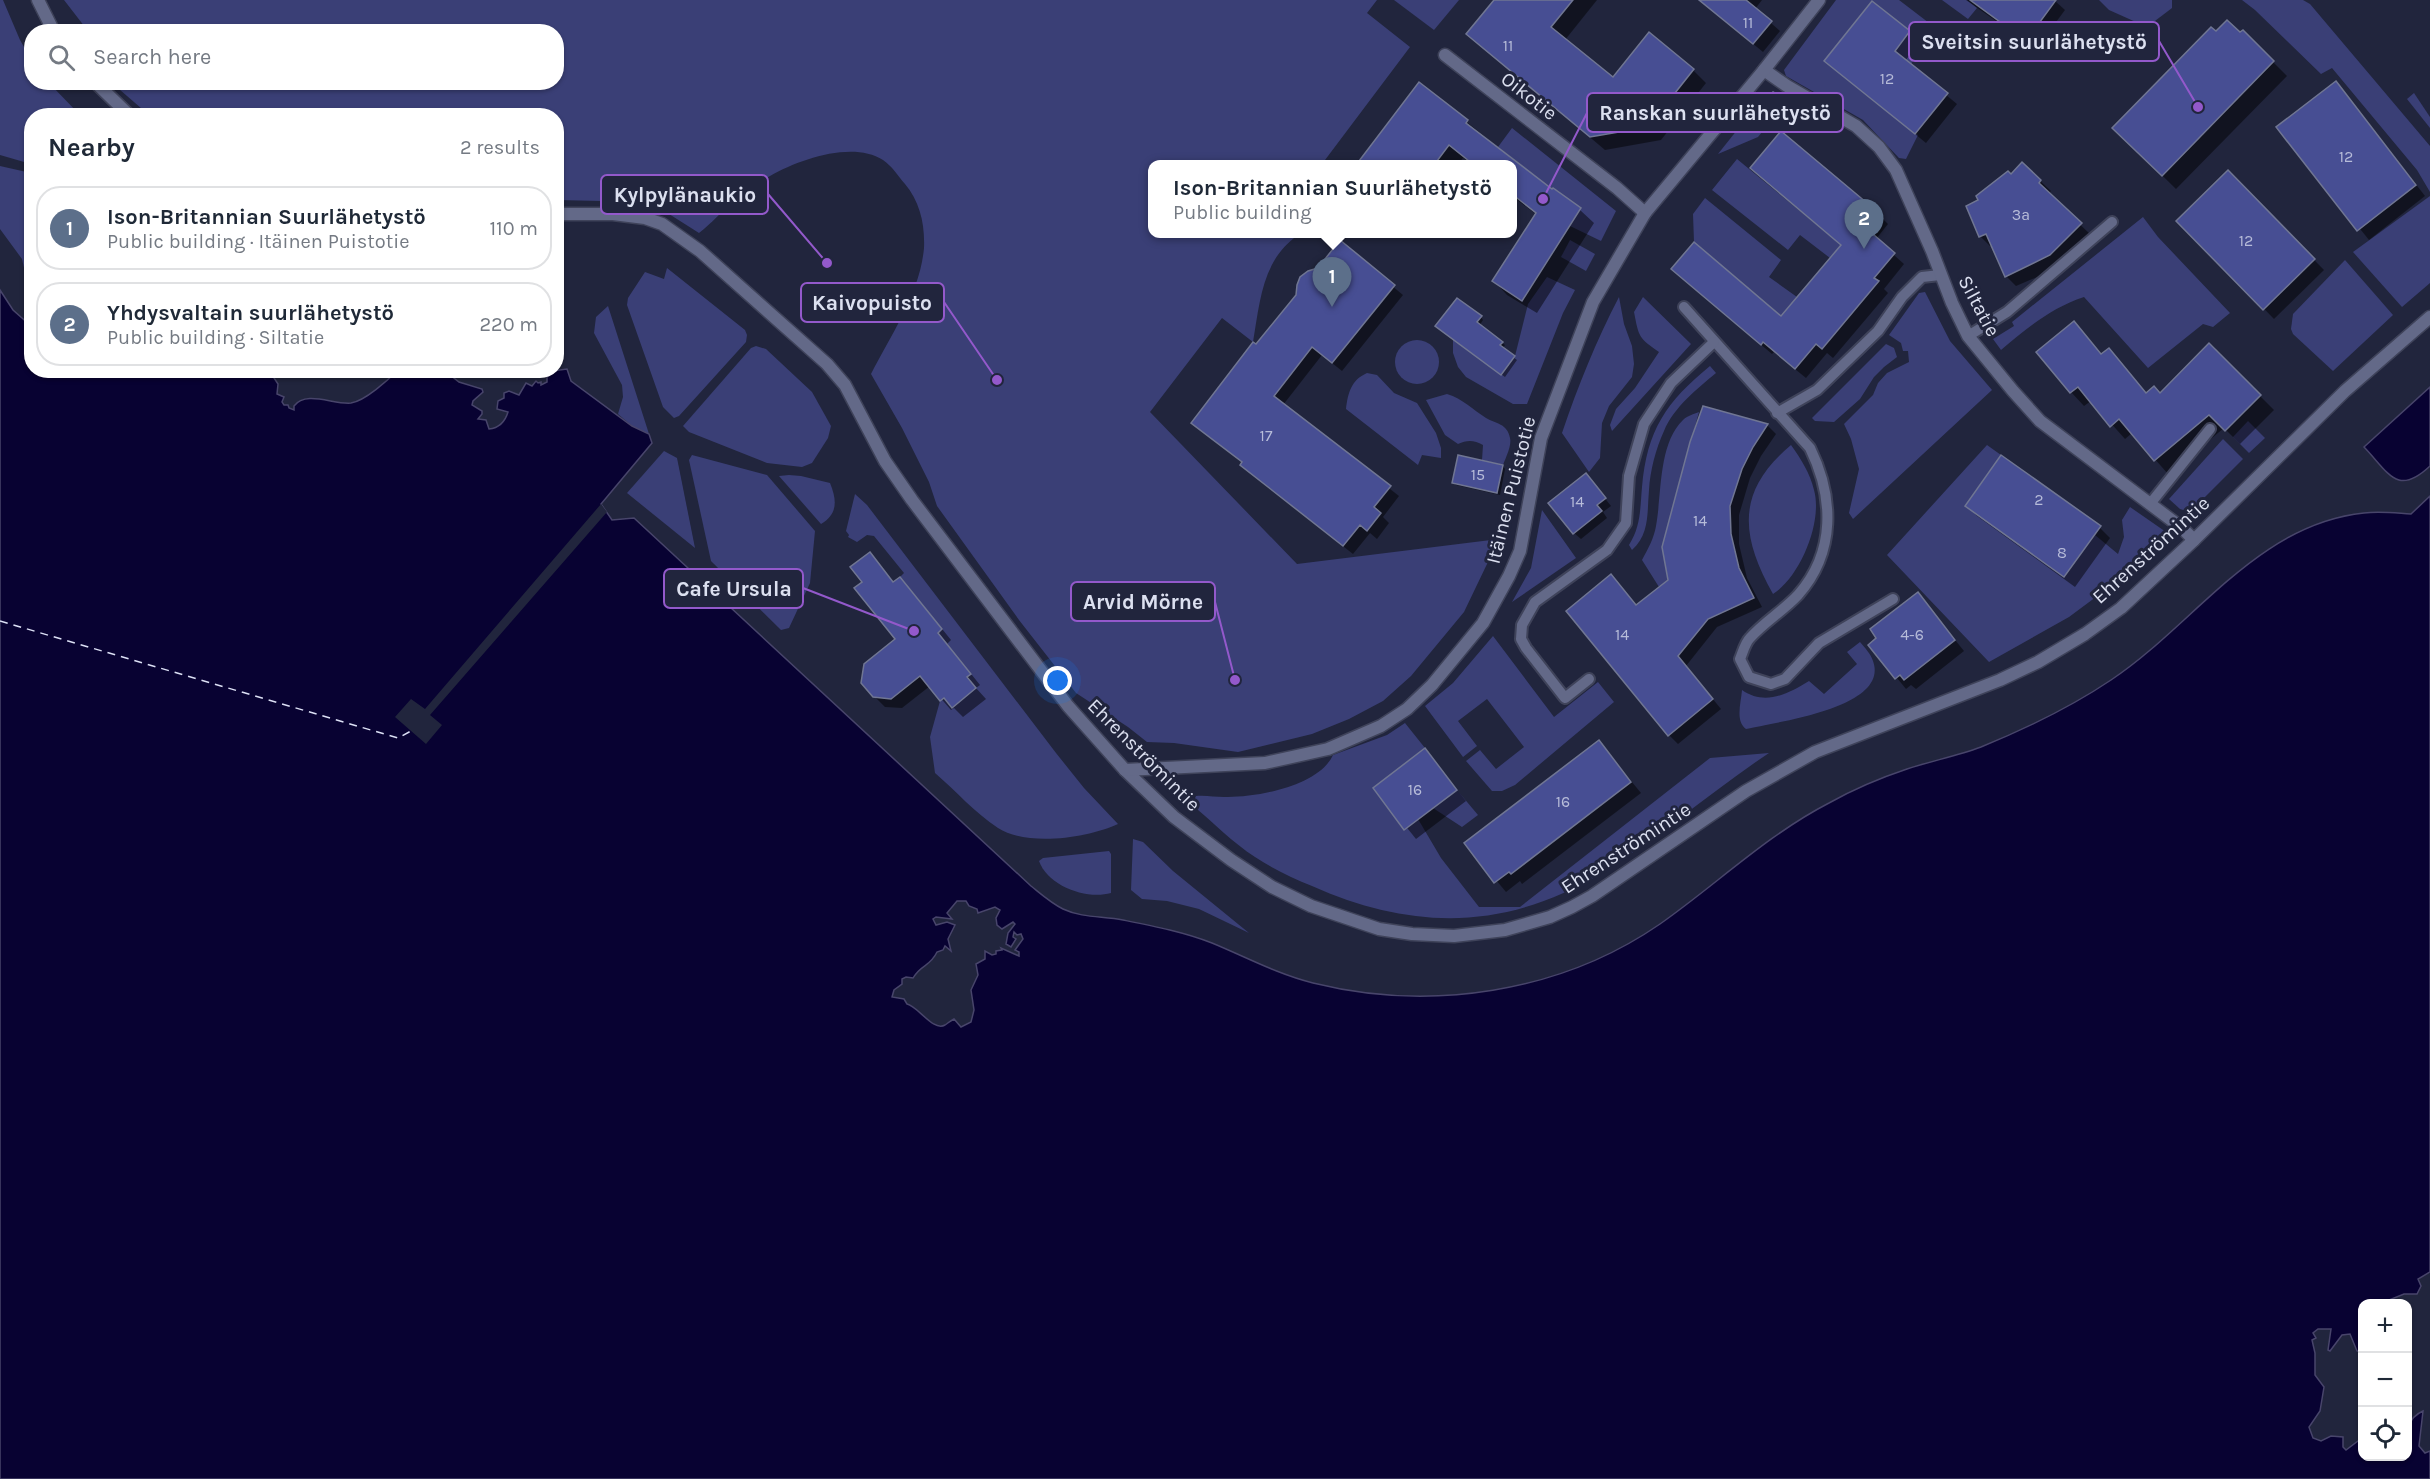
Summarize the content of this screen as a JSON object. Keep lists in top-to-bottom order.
{
  "streets": {
    "street": [
      "Oikotie",
      "Siltatie",
      "Itäinen Puistotie",
      "Ehrenströmintie"
    ]
  },
  "crossings": [
    ["Oikotie", "Itäinen Puistotie"],
    ["Siltatie", "Itäinen Puistotie"],
    ["Siltatie", "Ehrenströmintie"],
    ["Itäinen Puistotie", "Ehrenströmintie"]
  ],
  "places": [
    "Sveitsin suurlähetystö",
    "Ranskan suurlähetystö",
    "Kylpylänaukio",
    "Kaivopuisto",
    "Cafe Ursula",
    "Arvid Mörne"
  ],
  "house_numbers": [
    "11",
    "11",
    "12",
    "12",
    "3a",
    "12",
    "17",
    "15",
    "2",
    "14",
    "14",
    "8",
    "14",
    "4-6",
    "16",
    "16"
  ],
  "page": {
    "search": "Search here",
    "heading": ["Nearby", "2 results"],
    "popup": ["Ison-Britannian Suurlähetystö", "Public building"],
    "list": [
      {
        "mark": "1",
        "name": "Ison-Britannian Suurlähetystö",
        "note": "Public building · Itäinen Puistotie",
        "value": "110 m"
      },
      {
        "mark": "2",
        "name": "Yhdysvaltain suurlähetystö",
        "note": "Public building · Siltatie",
        "value": "220 m"
      }
    ],
    "pins": ["2", "1"],
    "map_buttons": ["+", "−"]
  }
}
